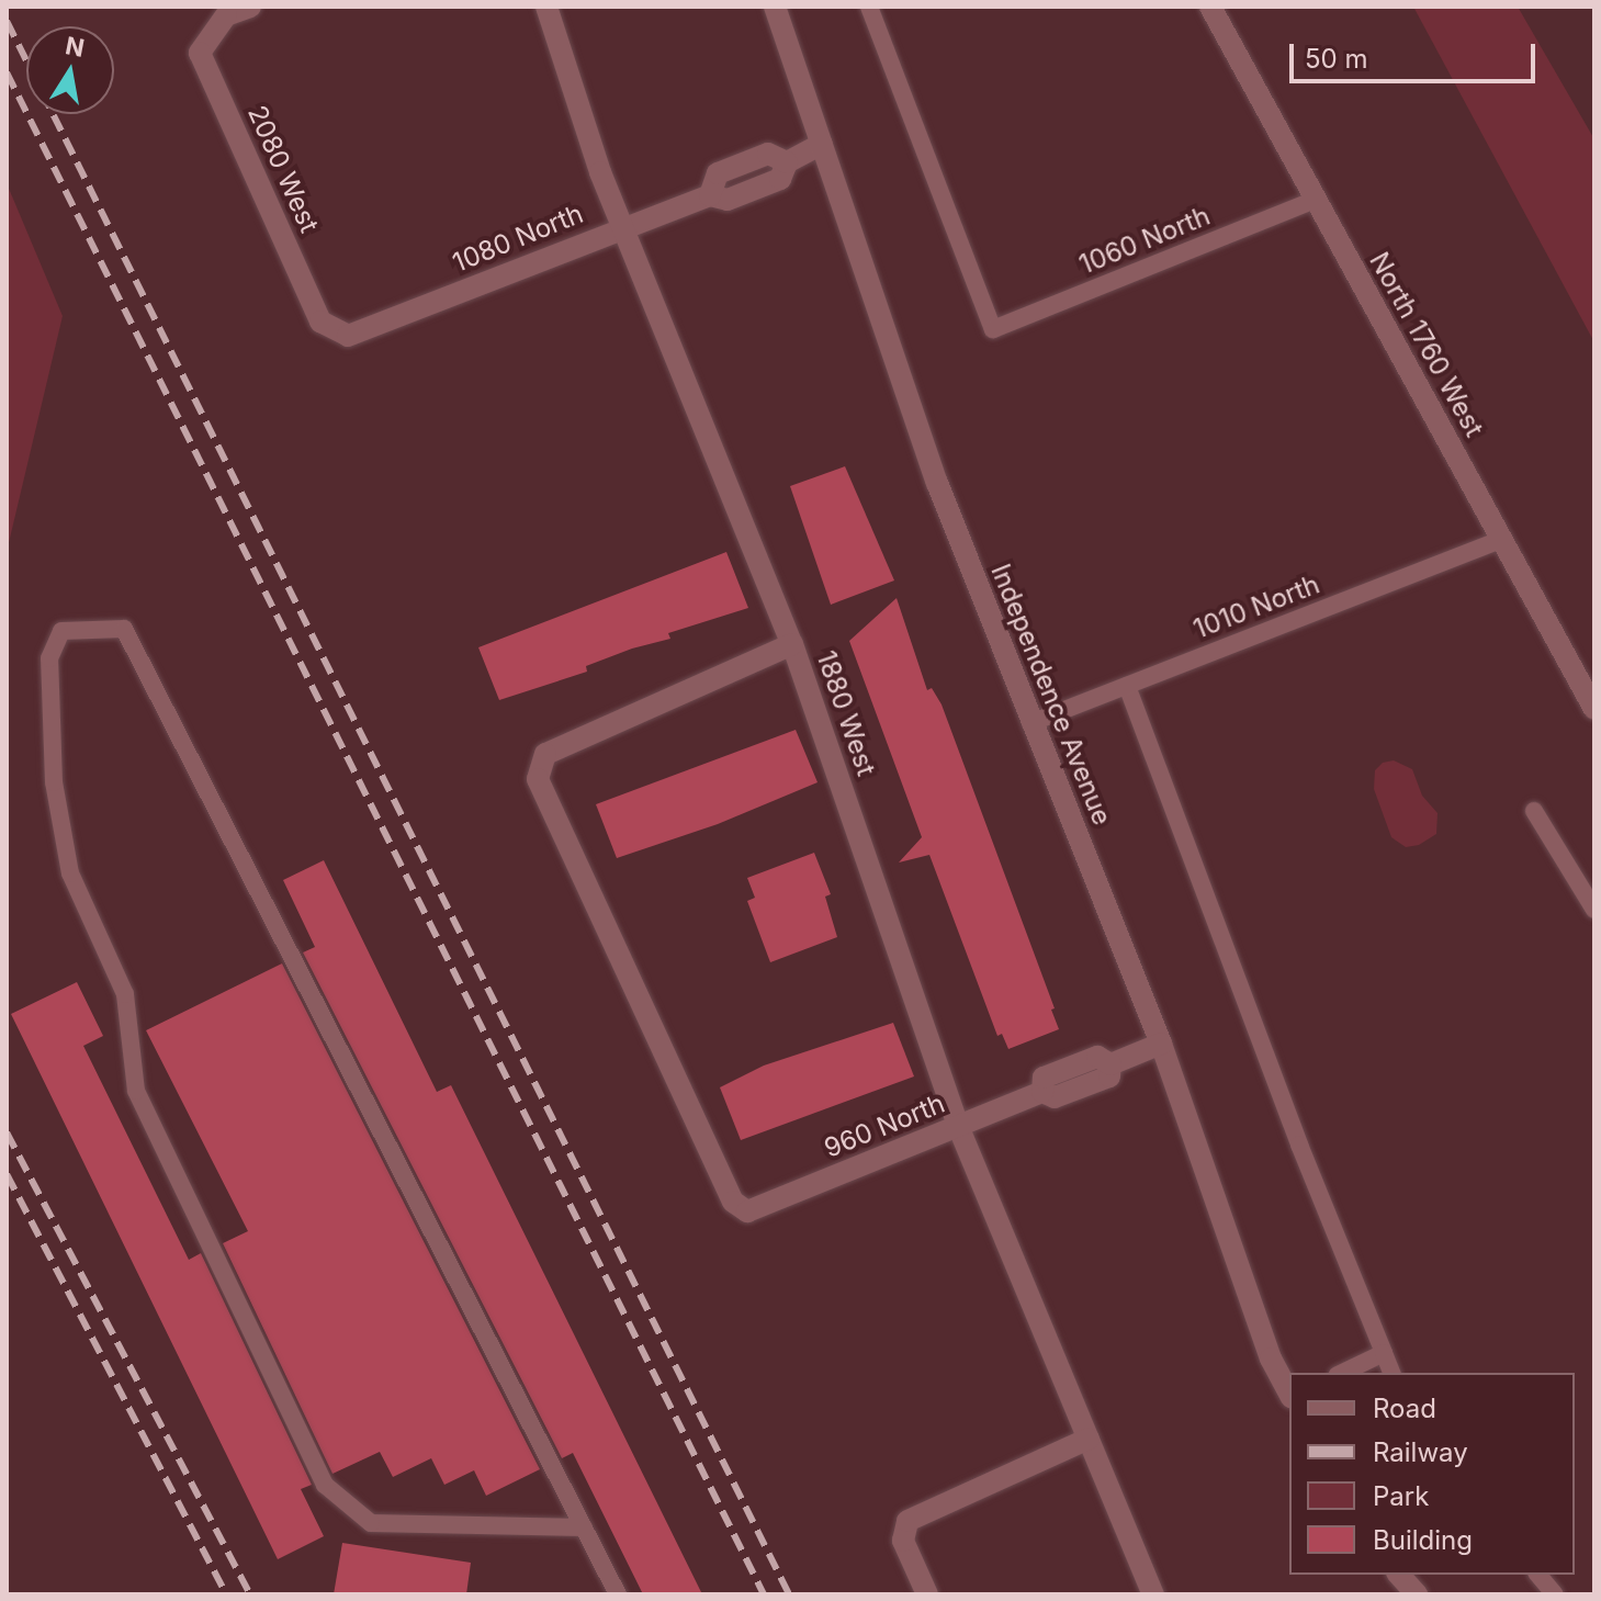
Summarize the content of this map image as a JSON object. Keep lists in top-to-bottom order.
{
  "streets": {
    "street": [
      "2080 West",
      "1080 North",
      "North 1760 West",
      "Independence Avenue",
      "1880 West",
      "960 North"
    ],
    "lane": ["1060 North", "1010 North"]
  },
  "crossings": [
    ["2080 West", "1080 North"],
    ["1080 North", "Independence Avenue"],
    ["1080 North", "1880 West"],
    ["1060 North", "North 1760 West"],
    ["North 1760 West", "1010 North"],
    ["1010 North", "Independence Avenue"],
    ["Independence Avenue", "960 North"],
    ["1880 West", "960 North"]
  ],
  "legend": [
    "Road",
    "Railway",
    "Park",
    "Building"
  ],
  "scale_bar": "50 m",
  "north": "top"
}
